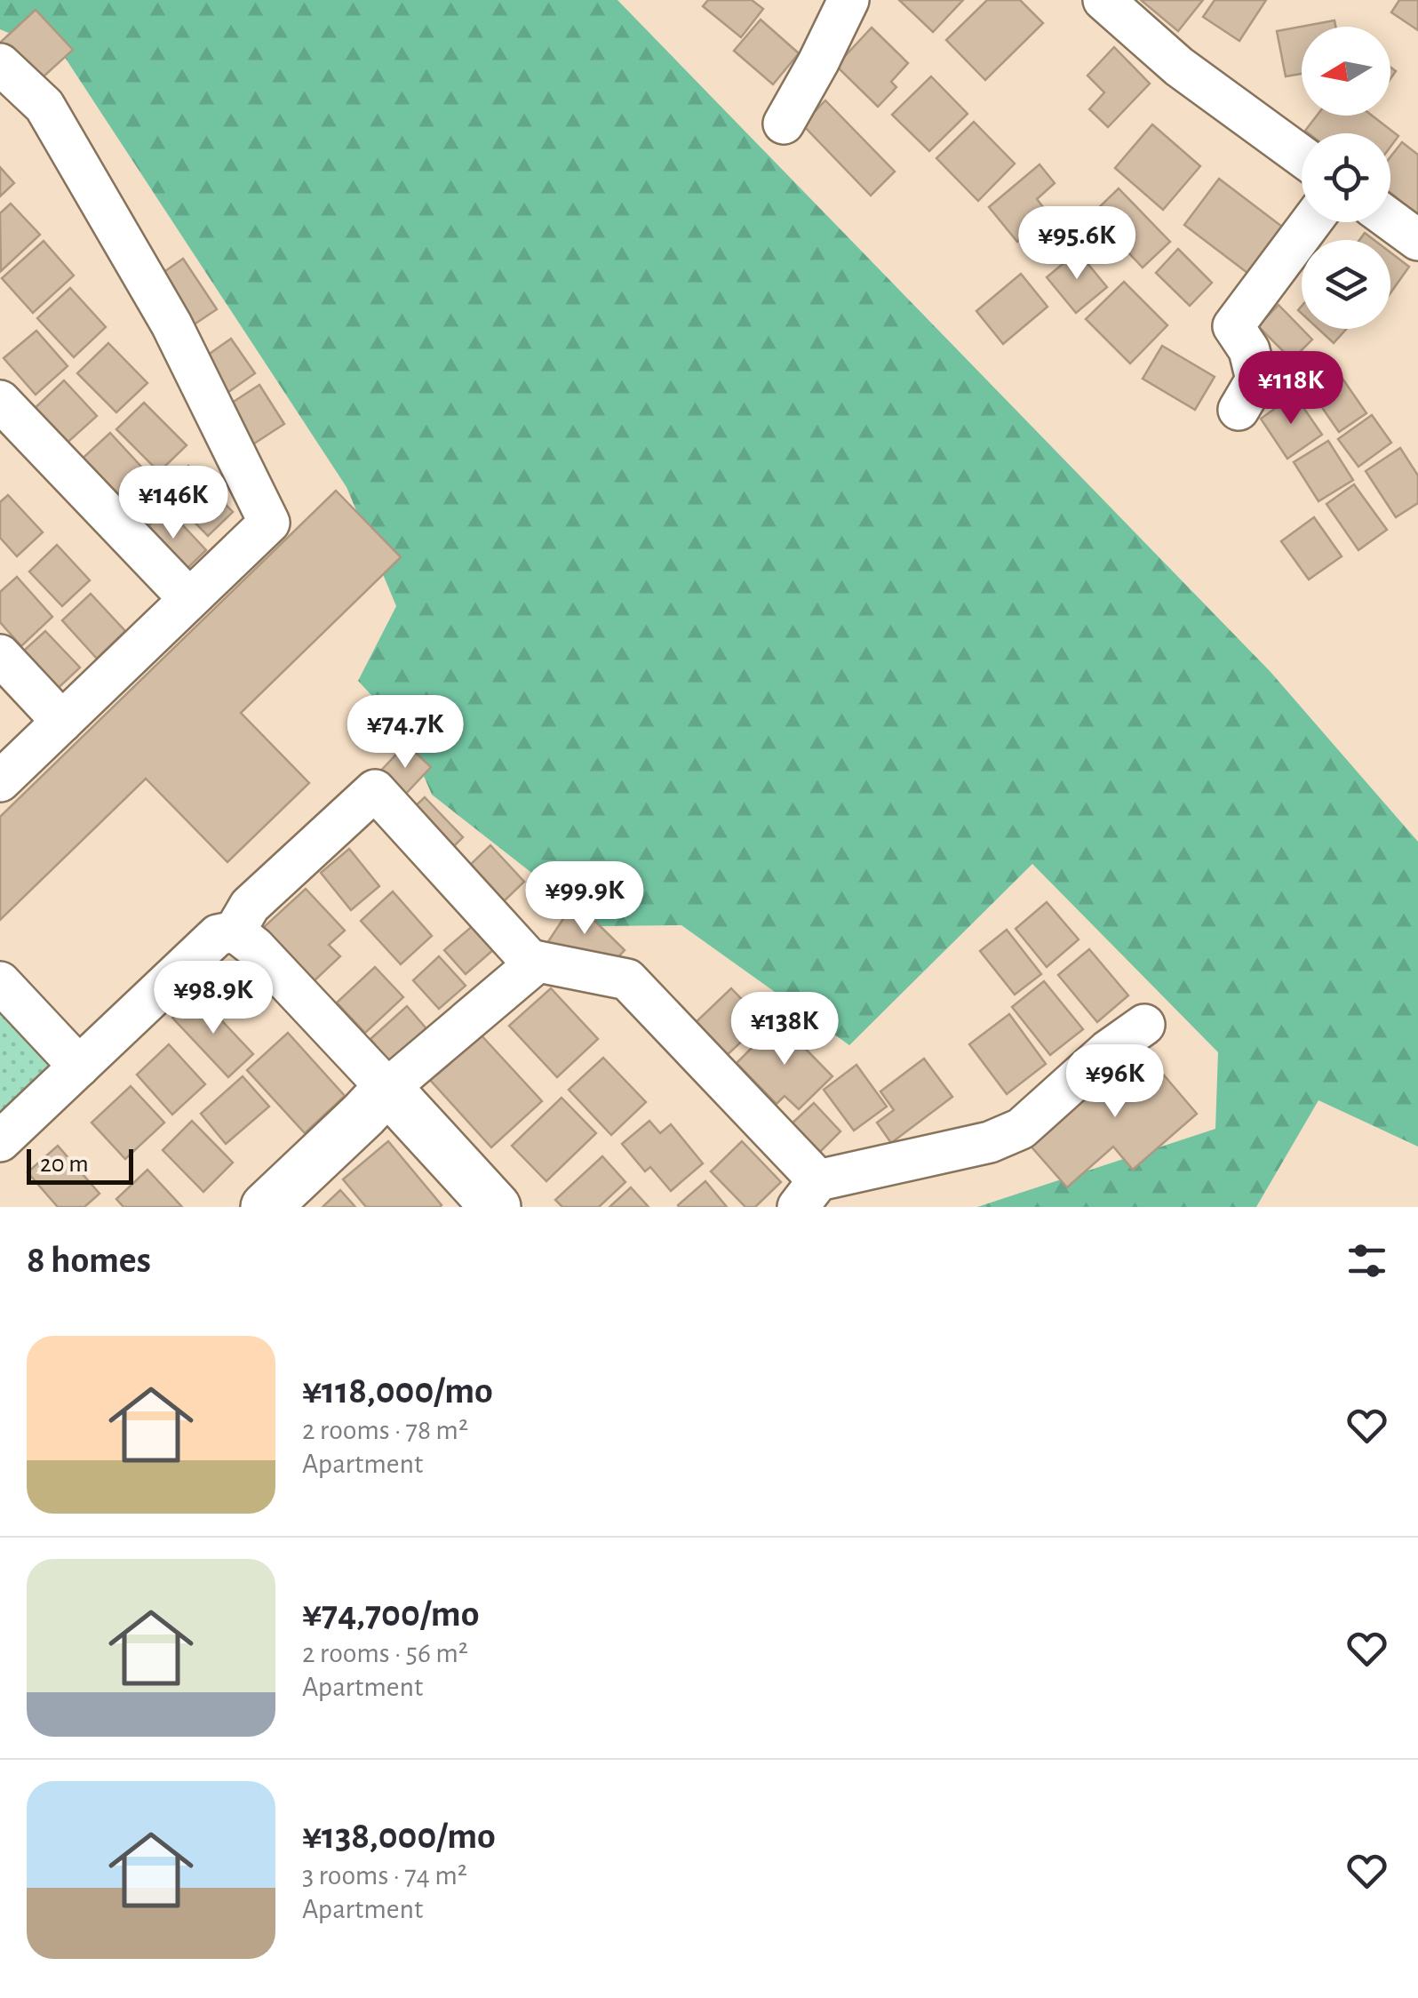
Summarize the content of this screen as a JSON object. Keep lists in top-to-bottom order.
{
  "scale_bar": "20 m",
  "north": "left",
  "page": {
    "price": [
      "¥95.6K",
      "¥118K",
      "¥146K",
      "¥74.7K",
      "¥99.9K",
      "¥98.9K",
      "¥138K",
      "¥96K"
    ],
    "scale": "20 m",
    "heading": "8 homes",
    "list": [
      {
        "name": "¥118,000/mo",
        "note": "2 rooms · 78 m² · Apartment"
      },
      {
        "name": "¥74,700/mo",
        "note": "2 rooms · 56 m² · Apartment"
      },
      {
        "name": "¥138,000/mo",
        "note": "3 rooms · 74 m² · Apartment"
      }
    ]
  }
}
